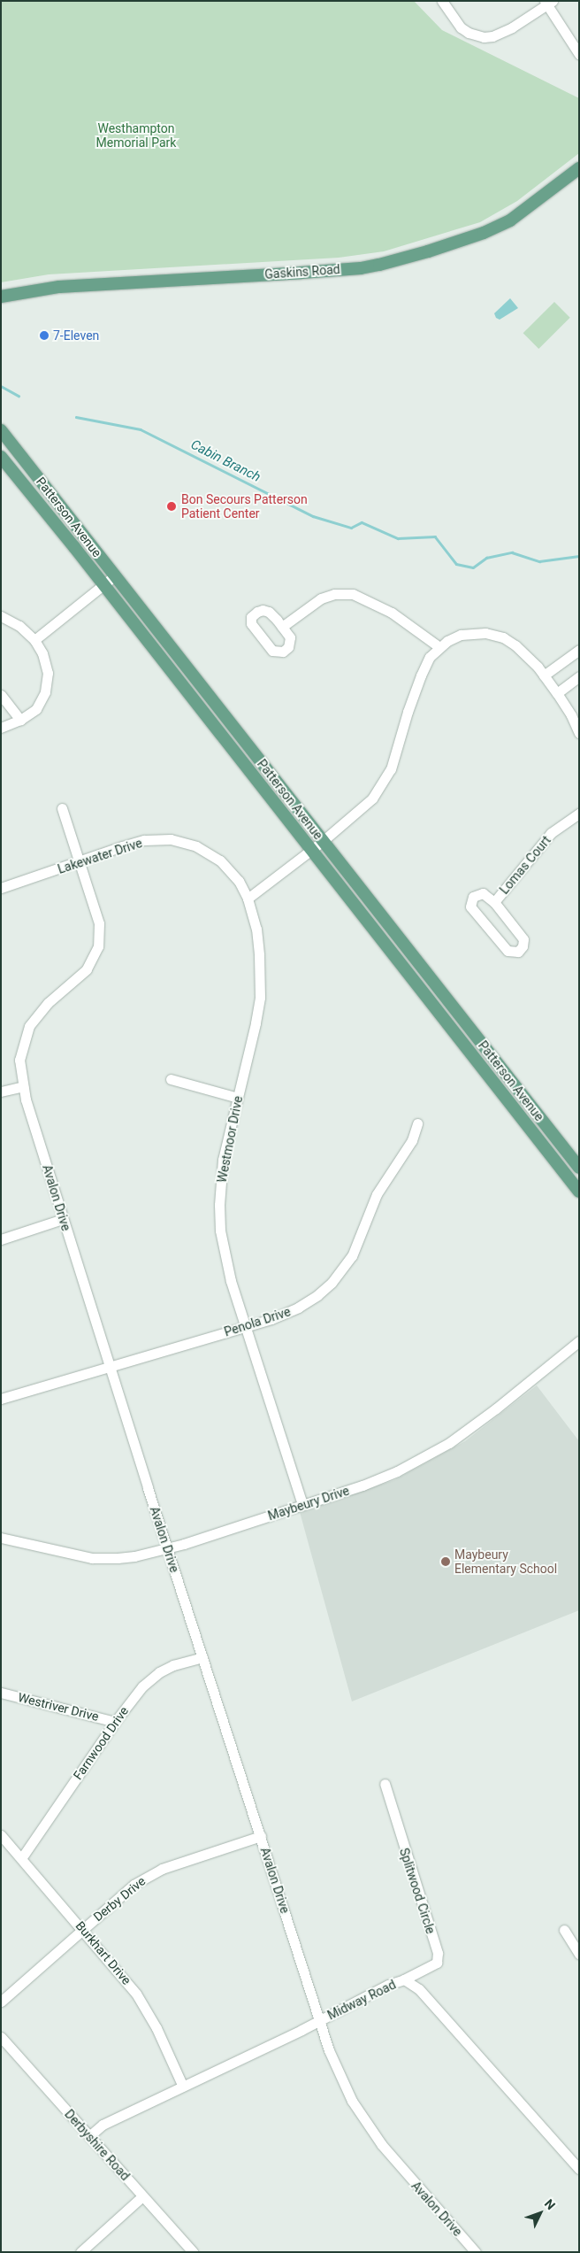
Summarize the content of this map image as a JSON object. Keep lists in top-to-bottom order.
{
  "streets": {
    "main road": ["Gaskins Road", "Patterson Avenue"],
    "street": [
      "Lakewater Drive",
      "Lomas Court",
      "Westmoor Drive",
      "Avalon Drive",
      "Penola Drive",
      "Maybeury Drive",
      "Westriver Drive",
      "Farnwood Drive",
      "Splitwood Circle",
      "Derby Drive",
      "Burkhart Drive",
      "Midway Road",
      "Derbyshire Road"
    ]
  },
  "crossings": [
    ["Lakewater Drive", "Westmoor Drive"],
    ["Lakewater Drive", "Avalon Drive"],
    ["Westmoor Drive", "Penola Drive"],
    ["Westmoor Drive", "Maybeury Drive"],
    ["Avalon Drive", "Penola Drive"],
    ["Avalon Drive", "Maybeury Drive"],
    ["Avalon Drive", "Farnwood Drive"],
    ["Avalon Drive", "Derby Drive"],
    ["Avalon Drive", "Midway Road"],
    ["Westriver Drive", "Farnwood Drive"],
    ["Farnwood Drive", "Burkhart Drive"],
    ["Splitwood Circle", "Midway Road"],
    ["Derby Drive", "Burkhart Drive"],
    ["Burkhart Drive", "Midway Road"],
    ["Midway Road", "Derbyshire Road"]
  ],
  "water": ["Cabin Branch"],
  "parks": ["Westhampton Memorial Park"],
  "places": ["7-Eleven", "Bon Secours Patterson Patient Center", "Maybeury Elementary School"],
  "north": "top right"
}
